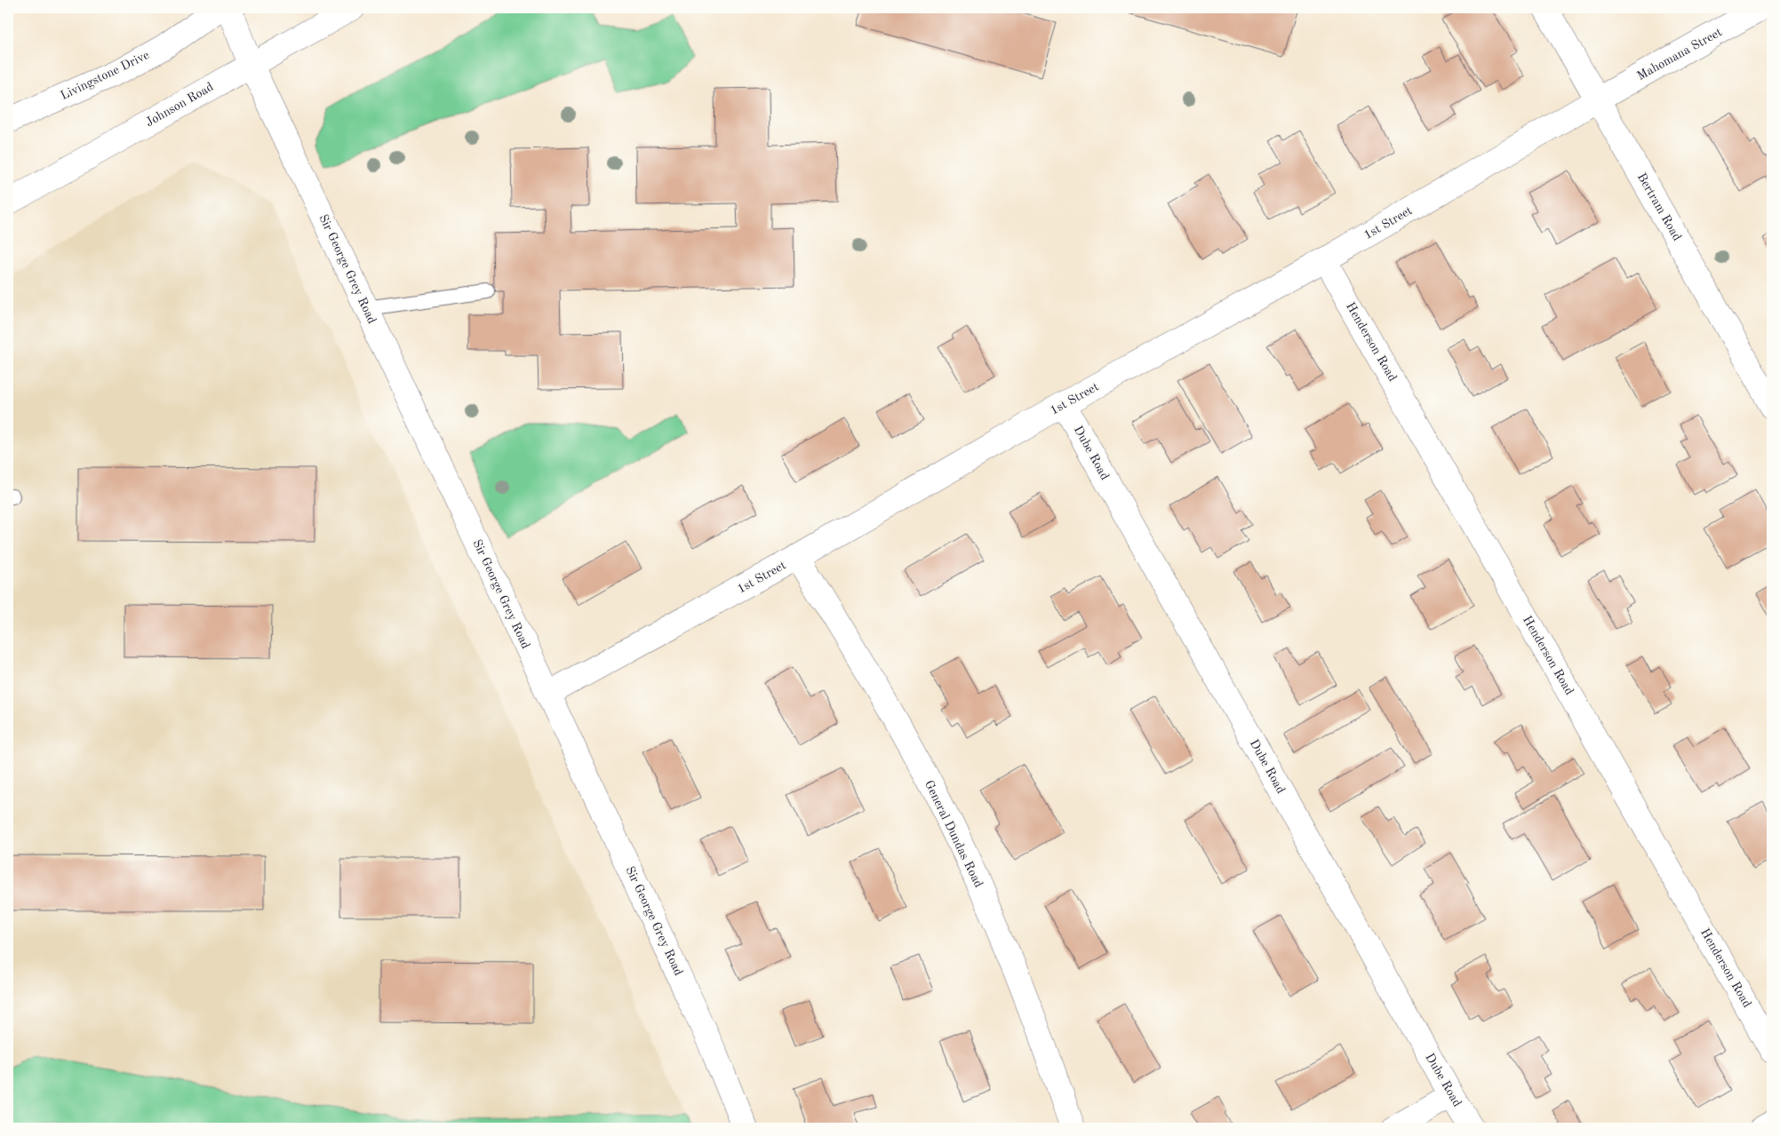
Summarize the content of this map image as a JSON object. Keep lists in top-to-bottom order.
{
  "streets": {
    "street": [
      "Mahomana Street",
      "Livingstone Drive",
      "Johnson Road",
      "Bertram Road",
      "1st Street",
      "Sir George Grey Road",
      "Henderson Road",
      "Dube Road",
      "General Dundas Road"
    ]
  },
  "crossings": [
    ["Mahomana Street", "Bertram Road"],
    ["Mahomana Street", "1st Street"],
    ["Johnson Road", "Sir George Grey Road"],
    ["Bertram Road", "1st Street"],
    ["1st Street", "Sir George Grey Road"],
    ["1st Street", "Henderson Road"],
    ["1st Street", "Dube Road"],
    ["1st Street", "General Dundas Road"]
  ]
}
